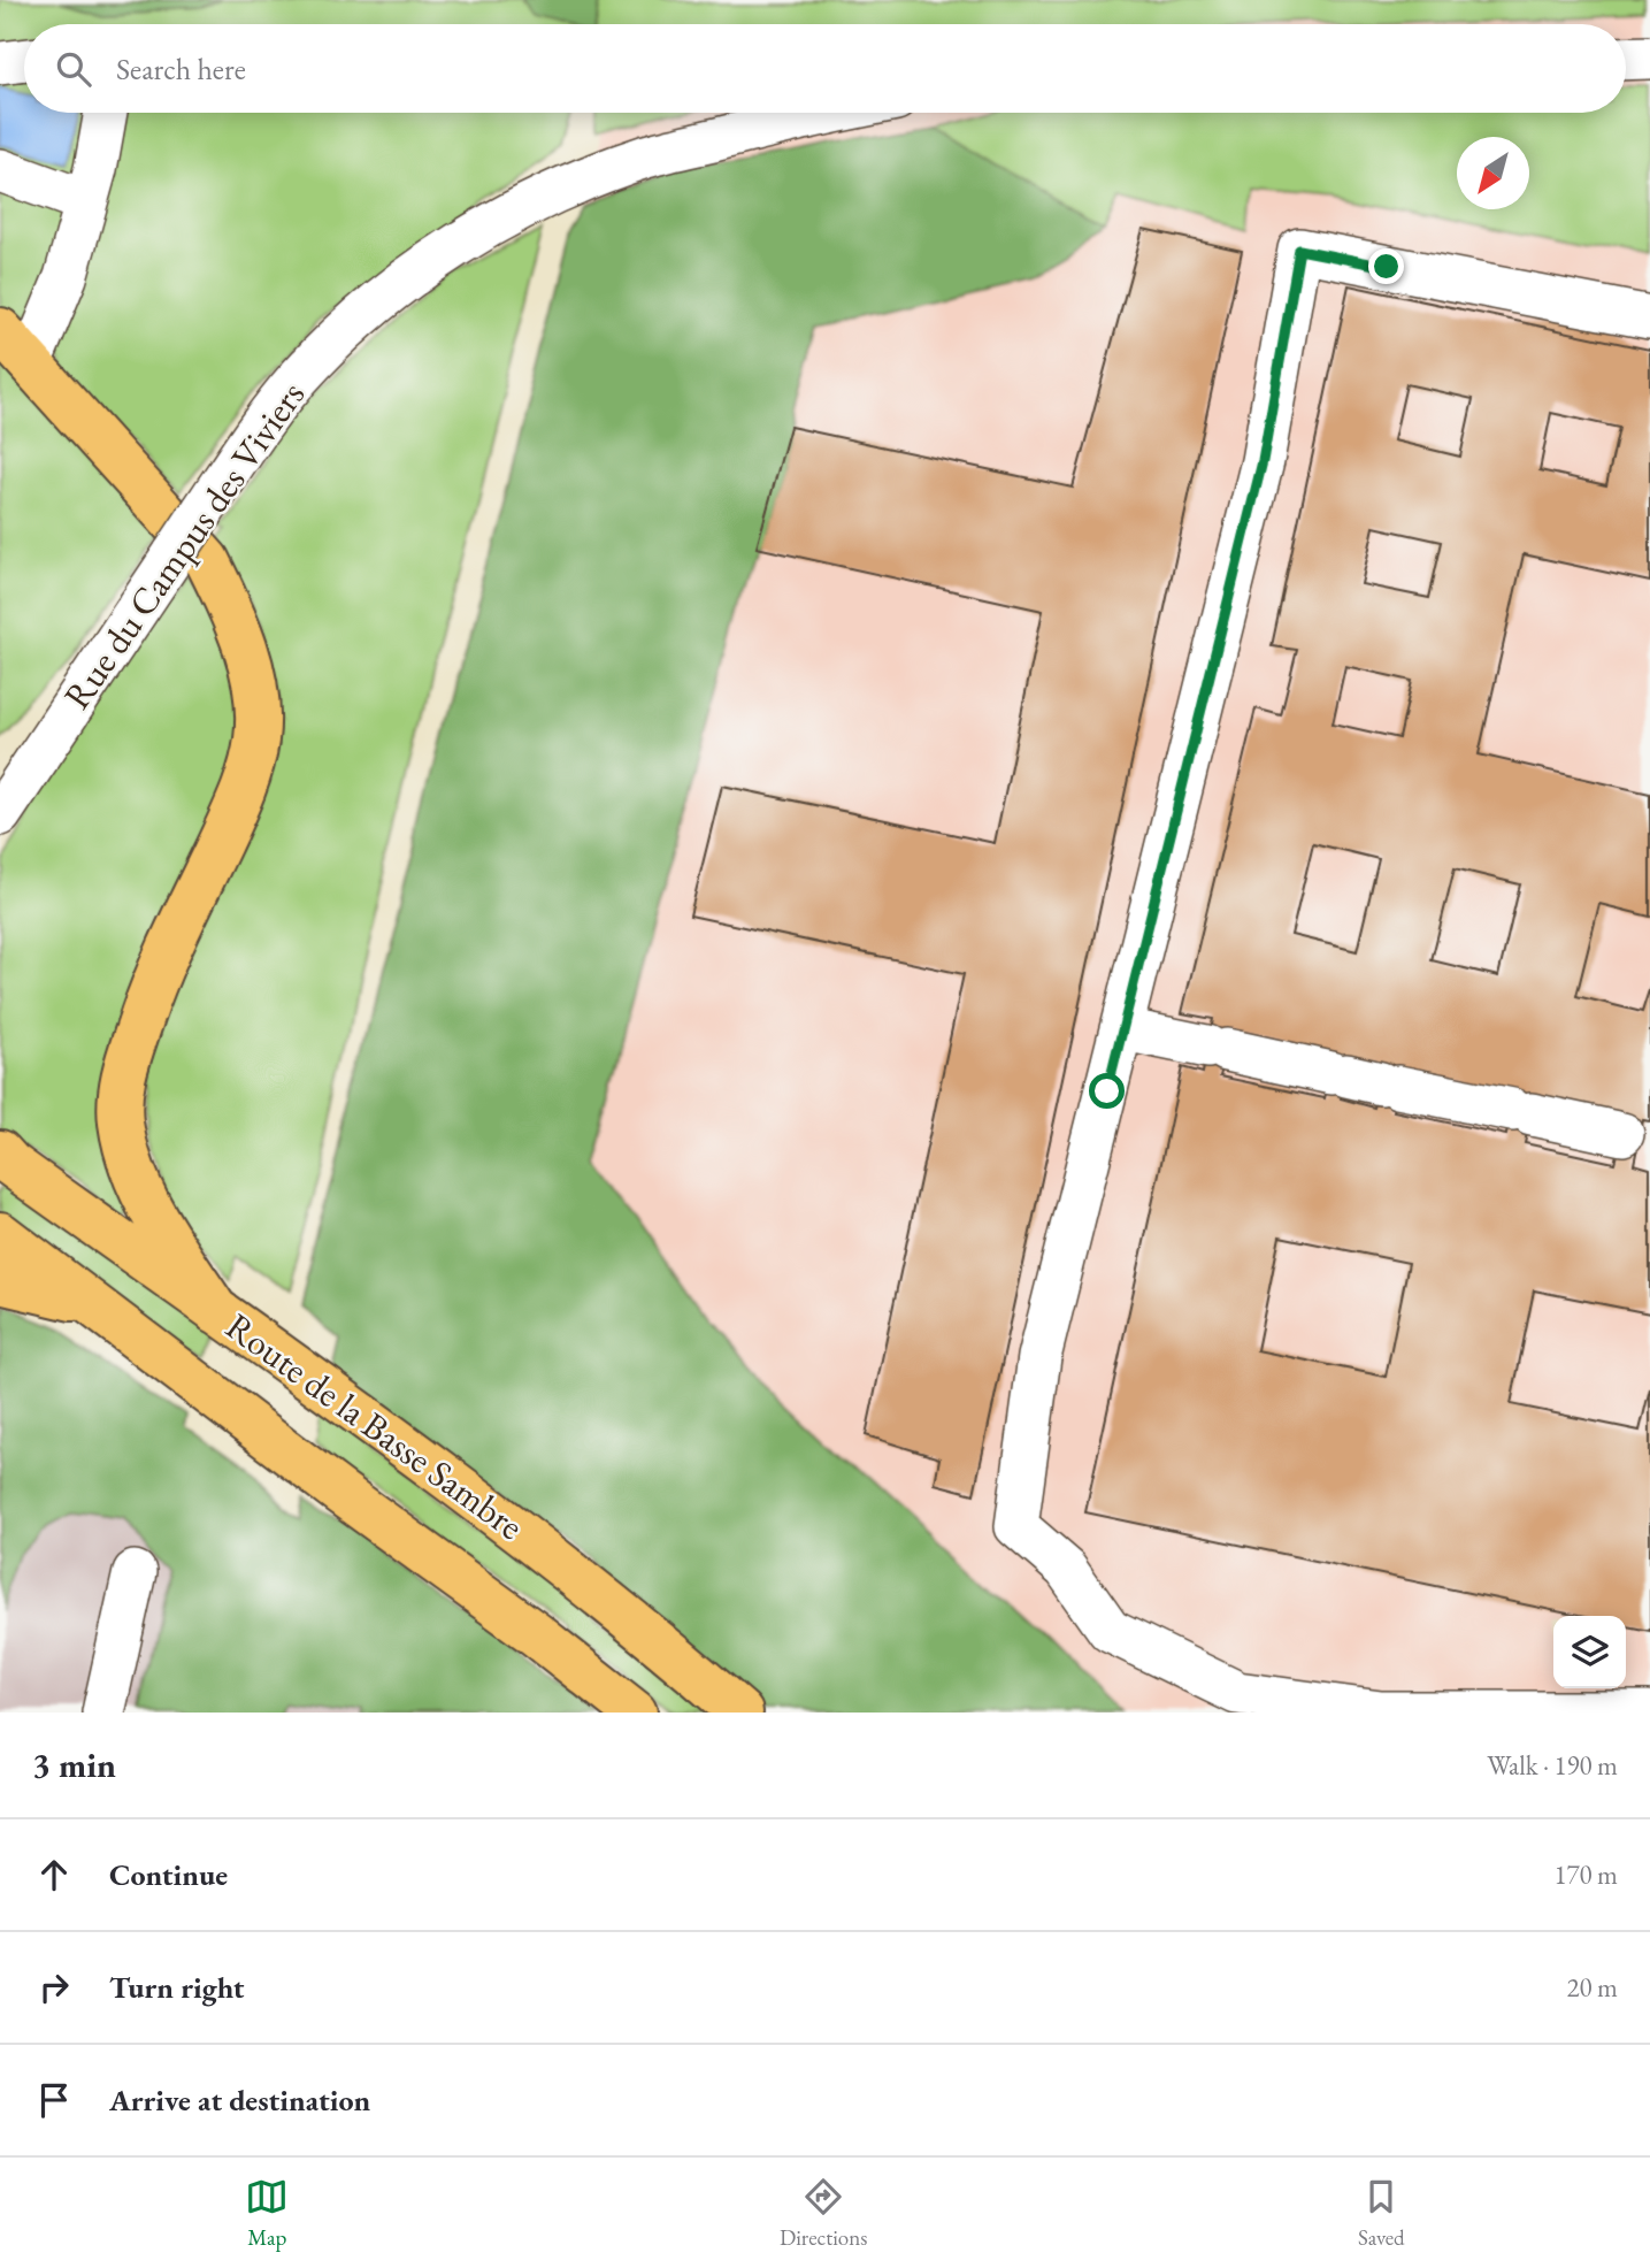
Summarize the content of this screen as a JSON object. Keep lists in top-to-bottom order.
{
  "streets": {
    "highway": ["Route de la Basse Sambre"],
    "street": ["Rue du Campus des Viviers"]
  },
  "north": "bottom left",
  "page": {
    "search": "Search here",
    "heading": ["3 min", "Walk · 190 m"],
    "list": [
      ["Continue", "170 m"],
      ["Turn right", "20 m"],
      "Arrive at destination"
    ],
    "nav": ["Map", "Directions", "Saved"]
  }
}
